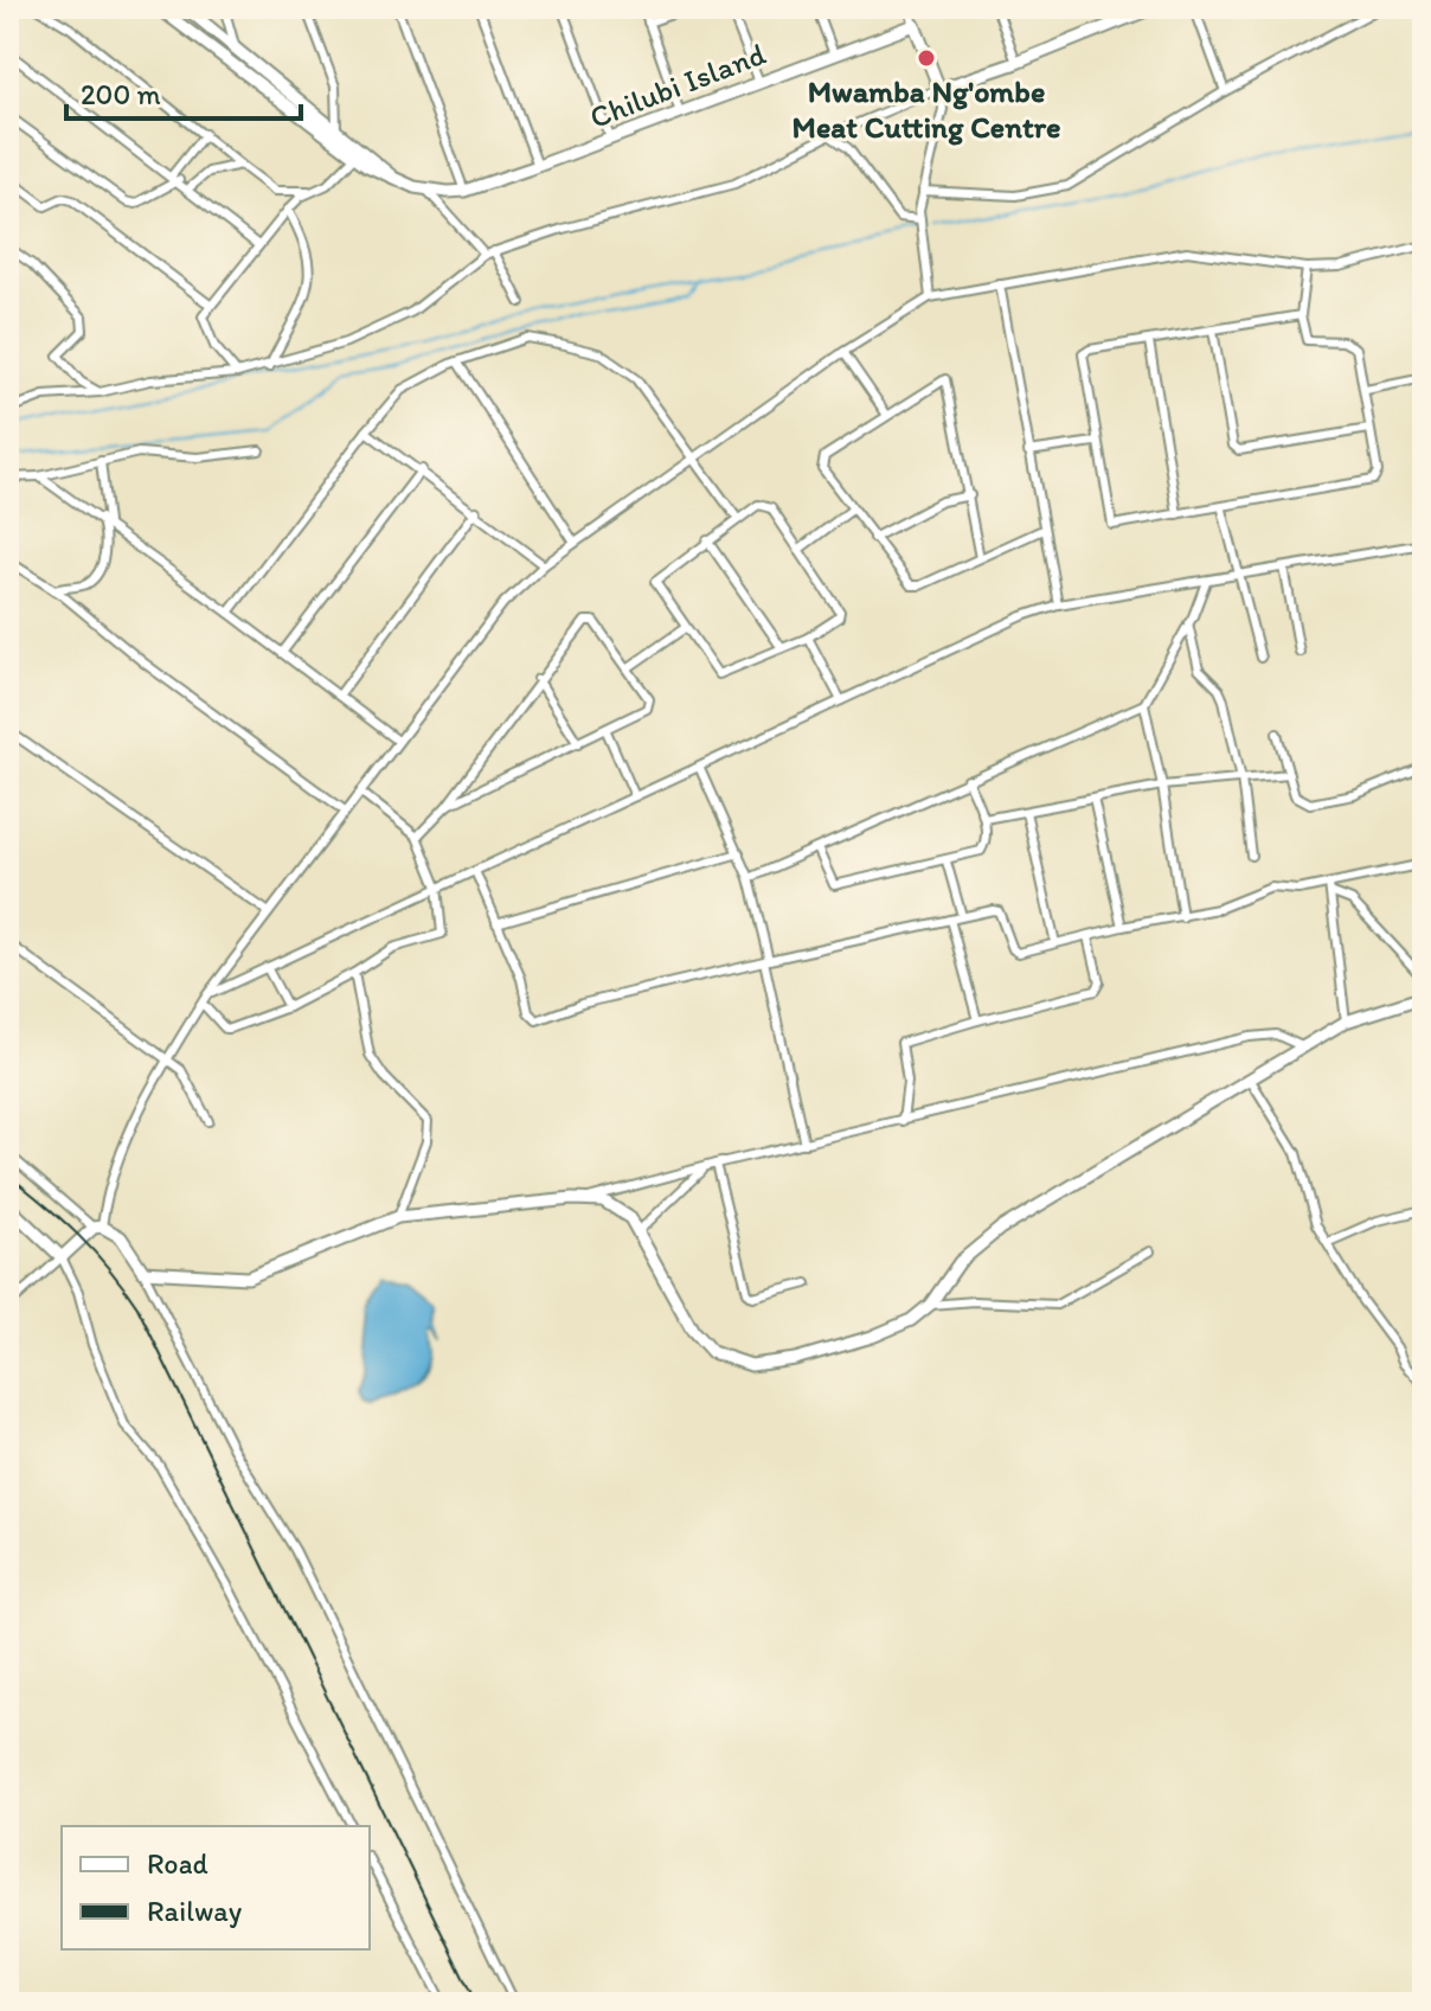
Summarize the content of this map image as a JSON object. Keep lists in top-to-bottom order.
{
  "streets": {
    "street": ["Chilubi Island"]
  },
  "places": ["Mwamba Ng'ombe Meat Cutting Centre"],
  "legend": ["Road", "Railway"],
  "scale_bar": "200 m"
}
